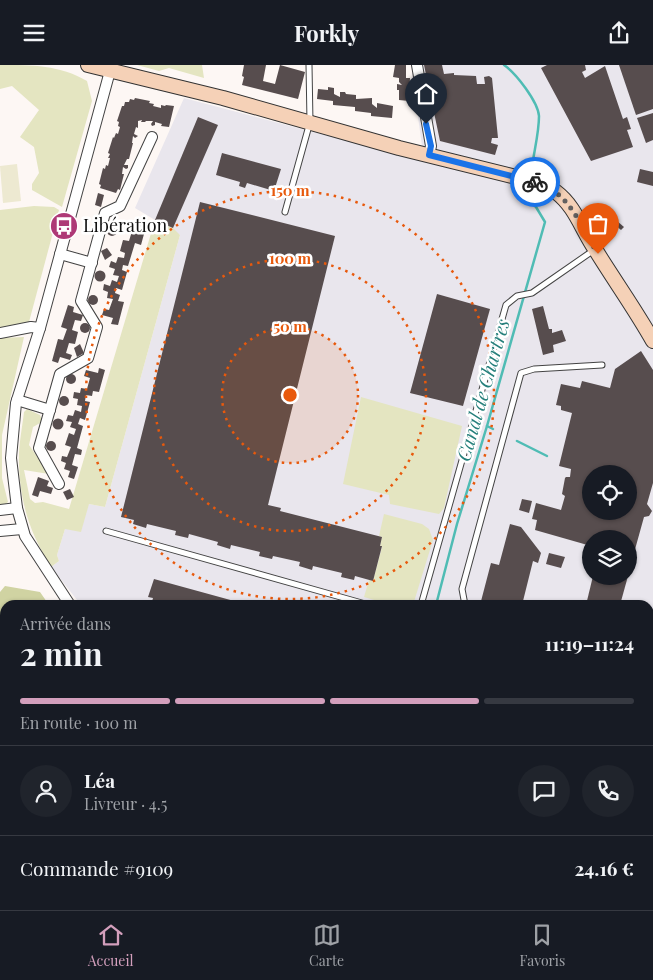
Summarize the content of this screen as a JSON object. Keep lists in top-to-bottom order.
{
  "water": ["Canal de Chartres"],
  "places": {
    "bus stop": ["Libération"]
  },
  "page": {
    "header": "Forkly",
    "heading": ["2 min", "Arrivée dans", "11:19–11:24"],
    "panel": [
      "Léa",
      "Livreur · 4.5",
      "Commande #9109",
      "24.16 €"
    ],
    "bar": "En route · 100 m",
    "tabs": ["Accueil", "Carte", "Favoris"]
  },
  "rings": ["150 m", "100 m", "50 m"]
}
